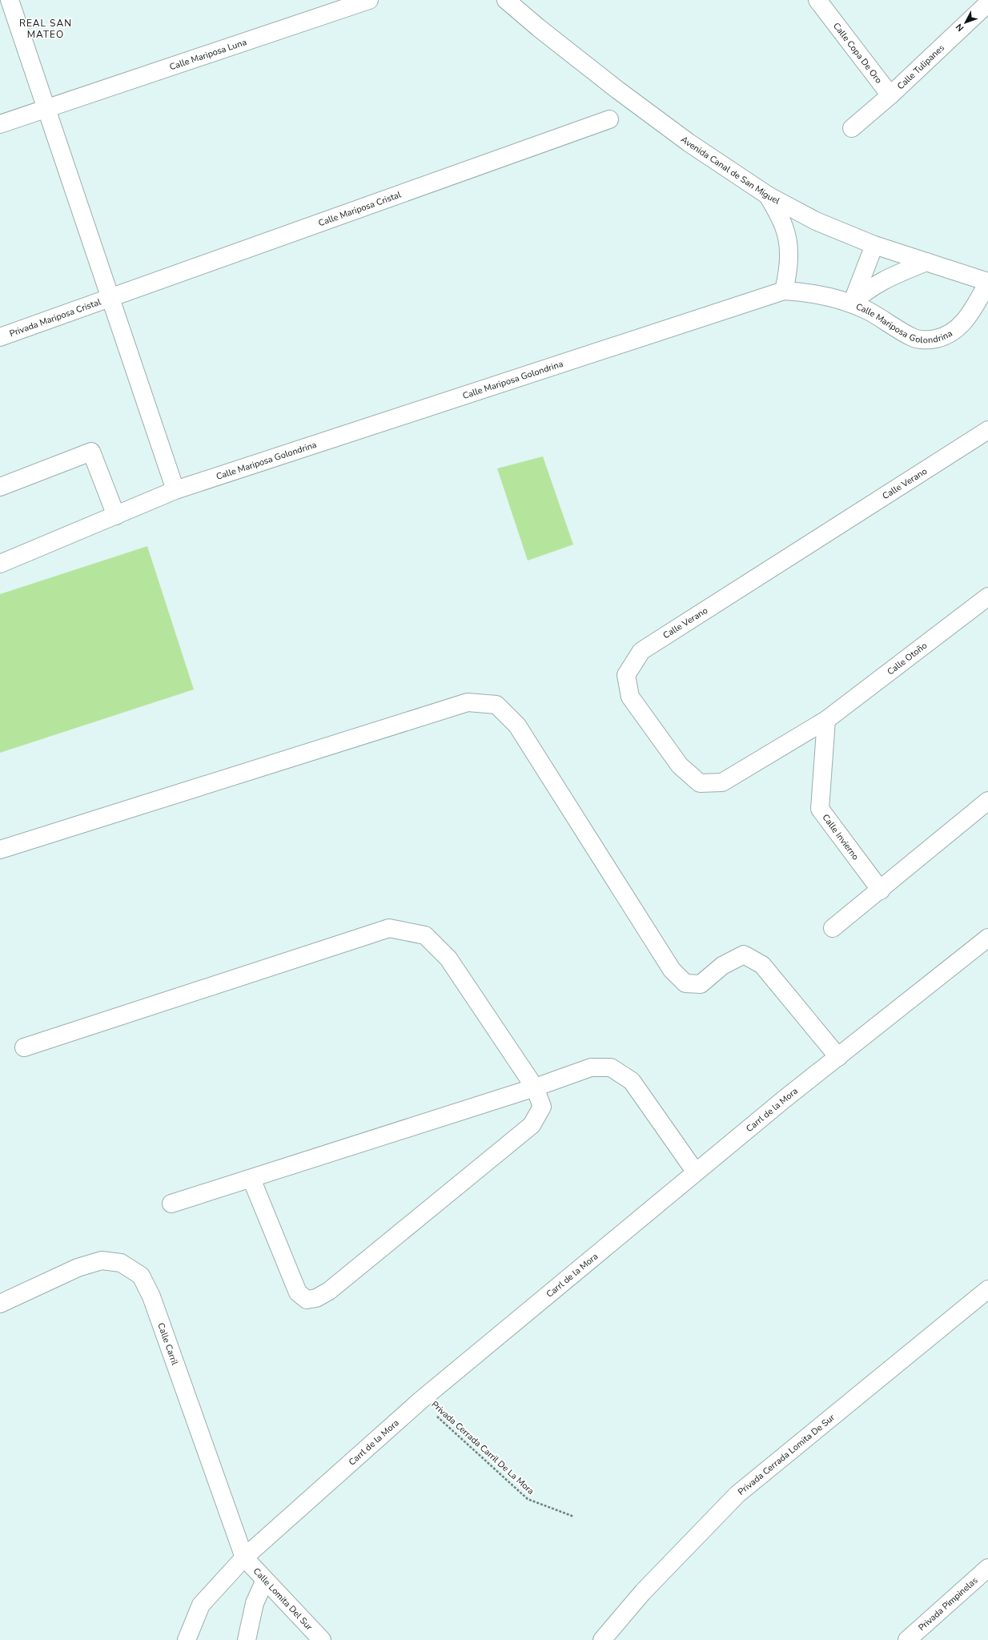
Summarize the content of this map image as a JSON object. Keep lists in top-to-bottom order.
{
  "streets": {
    "street": [
      "Calle Copa De Oro",
      "Calle Mariposa Luna",
      "Calle Tulipanes",
      "Avenida Canal de San Miguel",
      "Calle Mariposa Cristal",
      "Calle Mariposa Golondrina",
      "Privada Mariposa Cristal",
      "Calle Verano",
      "Calle Otoño",
      "Calle Invierno",
      "Carrl de la Mora",
      "Calle Carril",
      "Privada Cerrada Lomita De Sur",
      "Calle Lomita Del Sur",
      "Privada Pimpinelas"
    ],
    "path": ["Privada Cerrada Carril De La Mora"]
  },
  "crossings": [
    ["Calle Copa De Oro", "Calle Tulipanes"],
    ["Avenida Canal de San Miguel", "Calle Mariposa Golondrina"],
    ["Calle Mariposa Cristal", "Privada Mariposa Cristal"],
    ["Calle Verano", "Calle Otoño"],
    ["Calle Verano", "Calle Invierno"],
    ["Calle Otoño", "Calle Invierno"],
    ["Carrl de la Mora", "Calle Carril"],
    ["Carrl de la Mora", "Privada Cerrada Carril De La Mora"],
    ["Carrl de la Mora", "Calle Lomita Del Sur"],
    ["Calle Carril", "Calle Lomita Del Sur"]
  ],
  "districts": ["REAL SAN MATEO"],
  "north": "bottom left"
}
